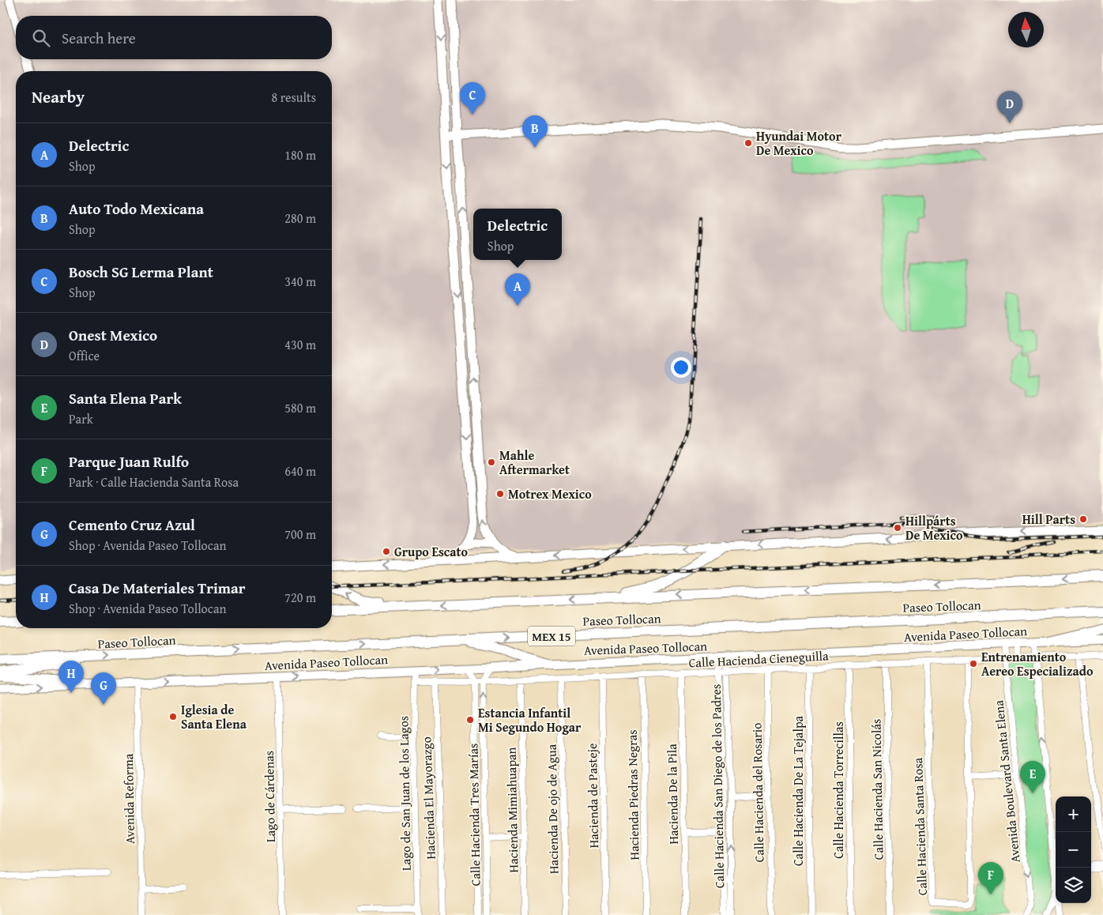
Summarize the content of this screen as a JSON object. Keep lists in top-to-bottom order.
{
  "streets": {
    "highway": ["Paseo Tollocan", "MEX 15"],
    "main road": ["Avenida Paseo Tollocan"],
    "street": [
      "Calle Hacienda Cieneguilla",
      "Avenida Boulevard Santa Elena",
      "Calle Hacienda San Diego de los Padres",
      "Calle Hacienda San Nicolás",
      "Calle Hacienda Torrecillas",
      "Calle Hacienda De La Tejalpa",
      "Calle Hacienda del Rosario",
      "Lago de San Juan de los Lagos",
      "Hacienda De la Pila",
      "Hacienda Piedras Negras",
      "Hacienda de Pasteje",
      "Lago de Cárdenas",
      "Hacienda El Mayorazgo",
      "Avenida Reforma",
      "Hacienda De ojo de Agua",
      "Hacienda Mimiahuapan",
      "Calle Hacienda Tres Marías",
      "Calle Hacienda Santa Rosa"
    ]
  },
  "crossings": [
    ["Avenida Paseo Tollocan", "Avenida Boulevard Santa Elena"],
    ["Avenida Paseo Tollocan", "Calle Hacienda San Diego de los Padres"],
    ["Avenida Paseo Tollocan", "Lago de San Juan de los Lagos"],
    ["Avenida Paseo Tollocan", "Lago de Cárdenas"],
    ["Avenida Paseo Tollocan", "Avenida Reforma"],
    ["Avenida Paseo Tollocan", "Calle Hacienda Tres Marías"],
    ["Calle Hacienda Cieneguilla", "Avenida Boulevard Santa Elena"],
    ["Calle Hacienda Cieneguilla", "Calle Hacienda San Diego de los Padres"],
    ["Calle Hacienda Cieneguilla", "Calle Hacienda San Nicolás"],
    ["Calle Hacienda Cieneguilla", "Calle Hacienda Torrecillas"],
    ["Calle Hacienda Cieneguilla", "Calle Hacienda De La Tejalpa"],
    ["Calle Hacienda Cieneguilla", "Calle Hacienda del Rosario"],
    ["Calle Hacienda Cieneguilla", "Lago de San Juan de los Lagos"],
    ["Calle Hacienda Cieneguilla", "Hacienda De la Pila"],
    ["Calle Hacienda Cieneguilla", "Hacienda Piedras Negras"],
    ["Calle Hacienda Cieneguilla", "Hacienda de Pasteje"],
    ["Calle Hacienda Cieneguilla", "Hacienda El Mayorazgo"],
    ["Calle Hacienda Cieneguilla", "Hacienda De ojo de Agua"],
    ["Calle Hacienda Cieneguilla", "Hacienda Mimiahuapan"],
    ["Calle Hacienda Cieneguilla", "Calle Hacienda Tres Marías"],
    ["Calle Hacienda Cieneguilla", "Calle Hacienda Santa Rosa"]
  ],
  "one_way": ["Avenida Paseo Tollocan"],
  "places": [
    "Hyundai Motor De Mexico",
    "Mahle Aftermarket",
    "Motrex Mexico",
    "Hill Parts",
    "Hillpárts De Mexico",
    "Grupo Escato",
    "Entrenamiento Aereo Especializado",
    "Iglesia de Santa Elena",
    "Estancia Infantil Mi Segundo Hogar"
  ],
  "north": "top",
  "page": {
    "search": "Search here",
    "heading": ["Nearby", "8 results"],
    "pins": [
      "C",
      "D",
      "B",
      "A",
      "H",
      "G",
      "E",
      "F"
    ],
    "list": [
      {
        "mark": "A",
        "name": "Delectric",
        "note": "Shop",
        "value": "180 m"
      },
      {
        "mark": "B",
        "name": "Auto Todo Mexicana",
        "note": "Shop",
        "value": "280 m"
      },
      {
        "mark": "C",
        "name": "Bosch SG Lerma Plant",
        "note": "Shop",
        "value": "340 m"
      },
      {
        "mark": "D",
        "name": "Onest Mexico",
        "note": "Office",
        "value": "430 m"
      },
      {
        "mark": "E",
        "name": "Santa Elena Park",
        "note": "Park",
        "value": "580 m"
      },
      {
        "mark": "F",
        "name": "Parque Juan Rulfo",
        "note": "Park · Calle Hacienda Santa Rosa",
        "value": "640 m"
      },
      {
        "mark": "G",
        "name": "Cemento Cruz Azul",
        "note": "Shop · Avenida Paseo Tollocan",
        "value": "700 m"
      },
      {
        "mark": "H",
        "name": "Casa De Materiales Trimar",
        "note": "Shop · Avenida Paseo Tollocan",
        "value": "720 m"
      }
    ],
    "popup": ["Delectric", "Shop"],
    "map_buttons": ["+", "−"]
  }
}
